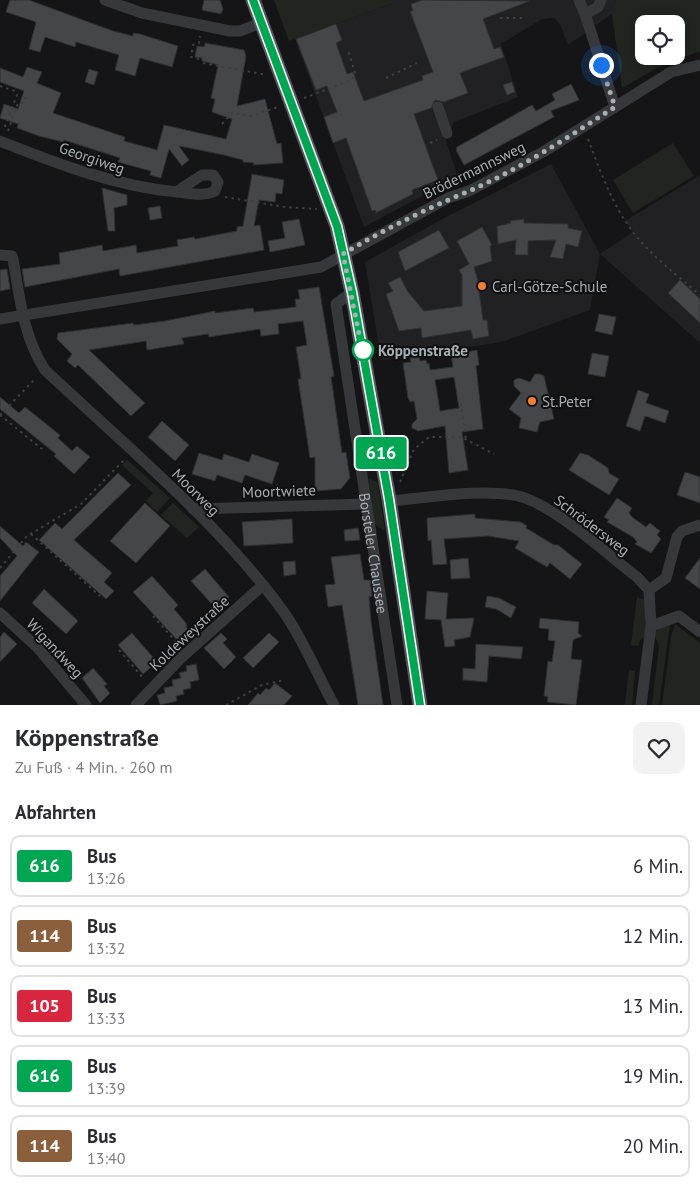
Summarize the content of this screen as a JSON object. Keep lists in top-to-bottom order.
{
  "streets": {
    "main road": ["Borsteler Chaussee"],
    "street": [
      "Georgiweg",
      "Brödermannsweg",
      "Moortwiete",
      "Moorweg",
      "Schrödersweg",
      "Koldeweystraße",
      "Wigandweg"
    ]
  },
  "crossings": [
    ["Brödermannsweg", "Borsteler Chaussee"],
    ["Moortwiete", "Moorweg"],
    ["Moortwiete", "Borsteler Chaussee"],
    ["Moorweg", "Koldeweystraße"],
    ["Schrödersweg", "Borsteler Chaussee"]
  ],
  "places": ["Carl-Götze-Schule", "Köppenstraße", "St.Peter"],
  "lines": ["bus line 616"],
  "page": {
    "on_map": "616",
    "heading": [
      ["Köppenstraße", "Zu Fuß · 4 Min. · 260 m"],
      "Abfahrten"
    ],
    "list": [
      {
        "mark": "616",
        "name": "Bus",
        "note": "13:26",
        "value": "6 Min."
      },
      {
        "mark": "114",
        "name": "Bus",
        "note": "13:32",
        "value": "12 Min."
      },
      {
        "mark": "105",
        "name": "Bus",
        "note": "13:33",
        "value": "13 Min."
      },
      {
        "mark": "616",
        "name": "Bus",
        "note": "13:39",
        "value": "19 Min."
      },
      {
        "mark": "114",
        "name": "Bus",
        "note": "13:40",
        "value": "20 Min."
      }
    ]
  }
}
